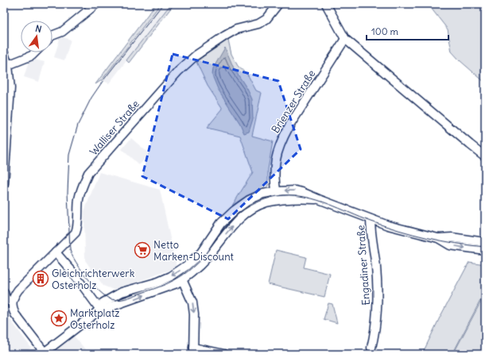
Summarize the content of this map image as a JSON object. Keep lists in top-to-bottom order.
{
  "streets": {
    "street": ["Brienzer Straße", "Walliser Straße", "Engadiner Straße"]
  },
  "places": {
    "supermarket": ["Netto Marken-Discount"],
    "building": ["Gleichrichterwerk Osterholz"],
    "place": ["Marktplatz Osterholz"]
  },
  "scale_bar": "100 m",
  "north": "top"
}
